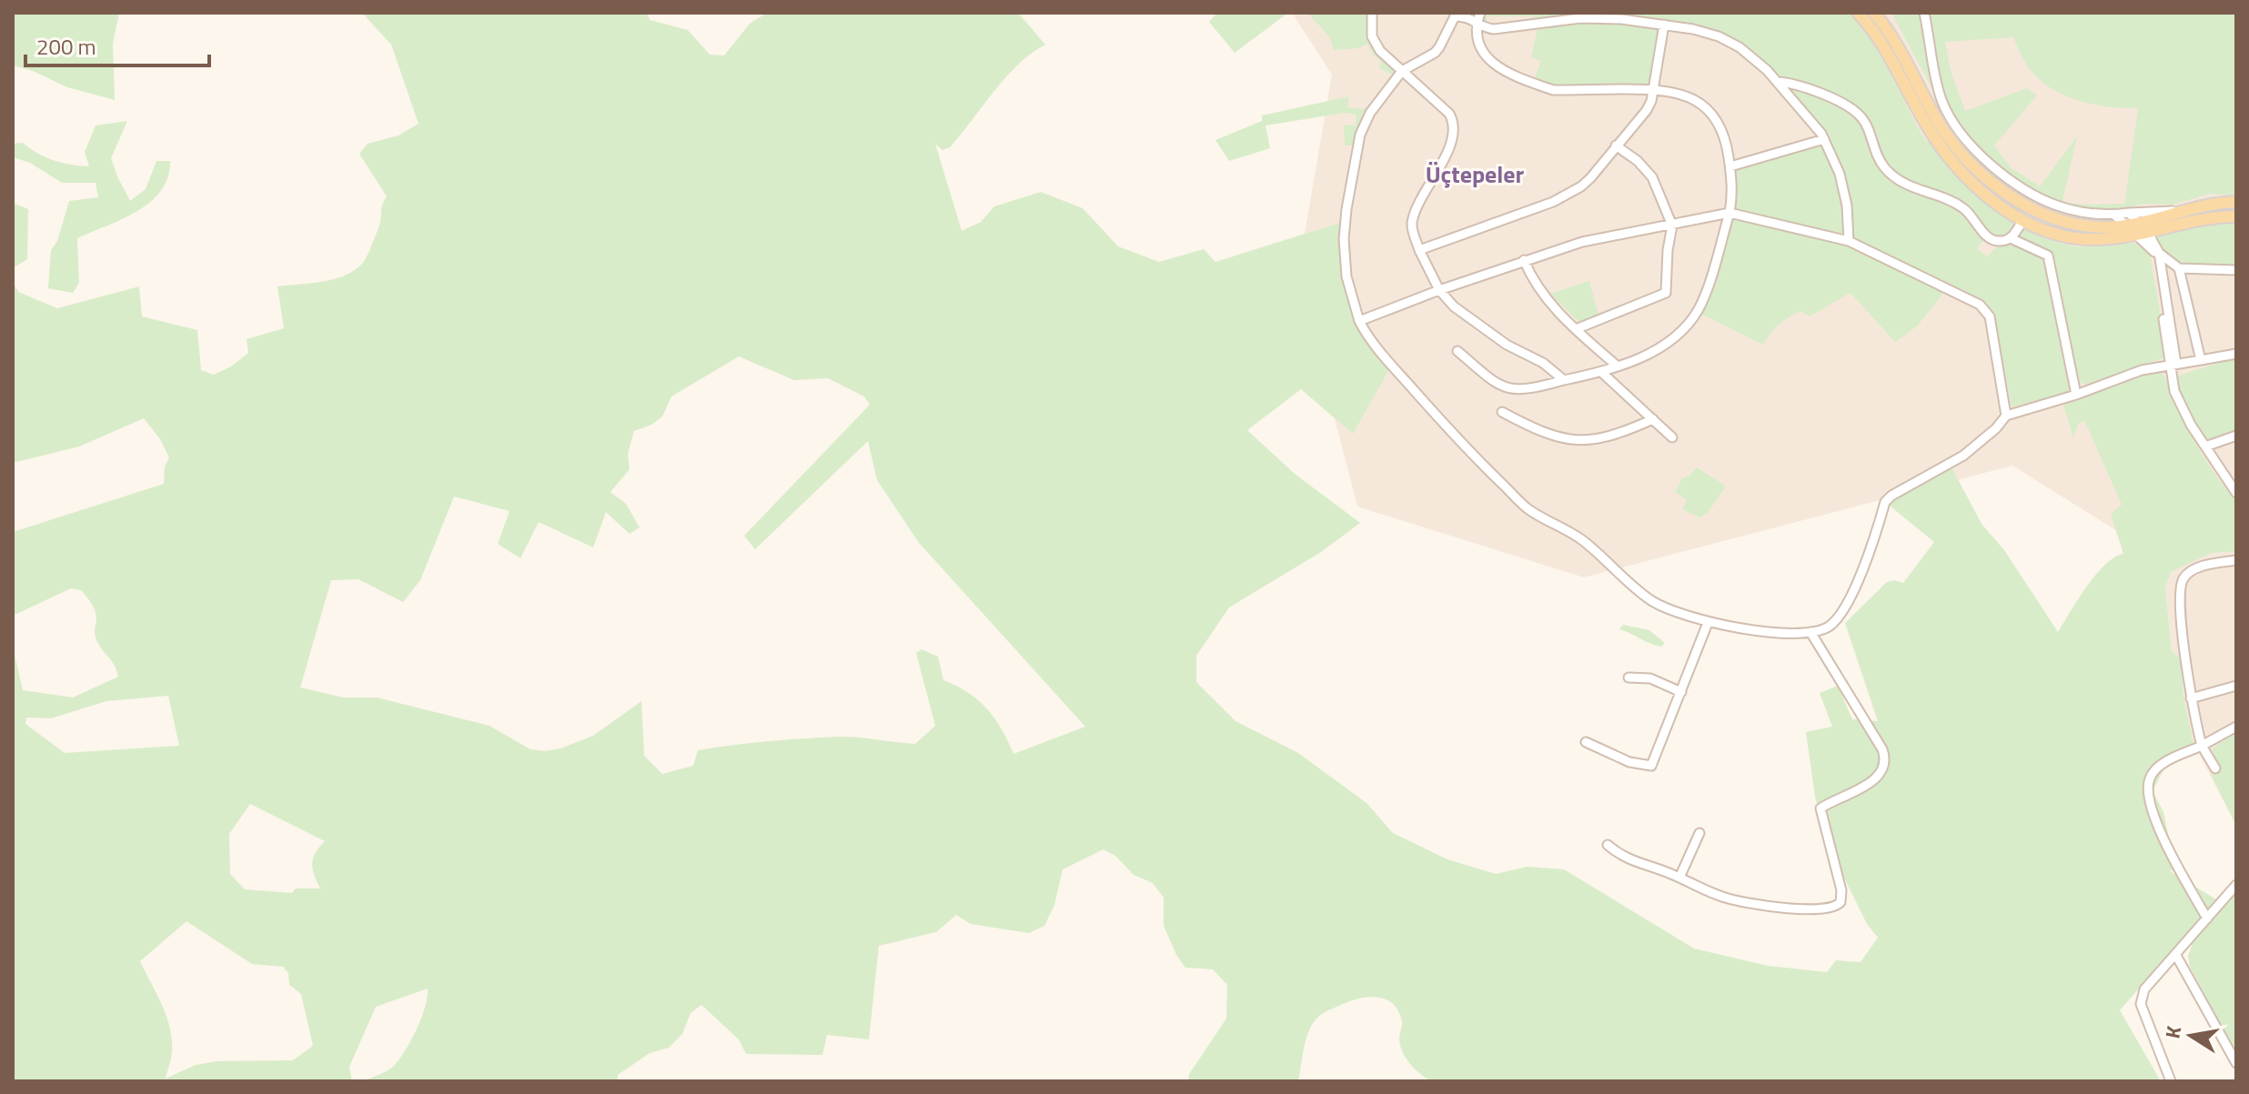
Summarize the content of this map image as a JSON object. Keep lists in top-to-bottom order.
{
  "districts": ["Üçtepeler"],
  "scale_bar": "200 m",
  "north": "left"
}
